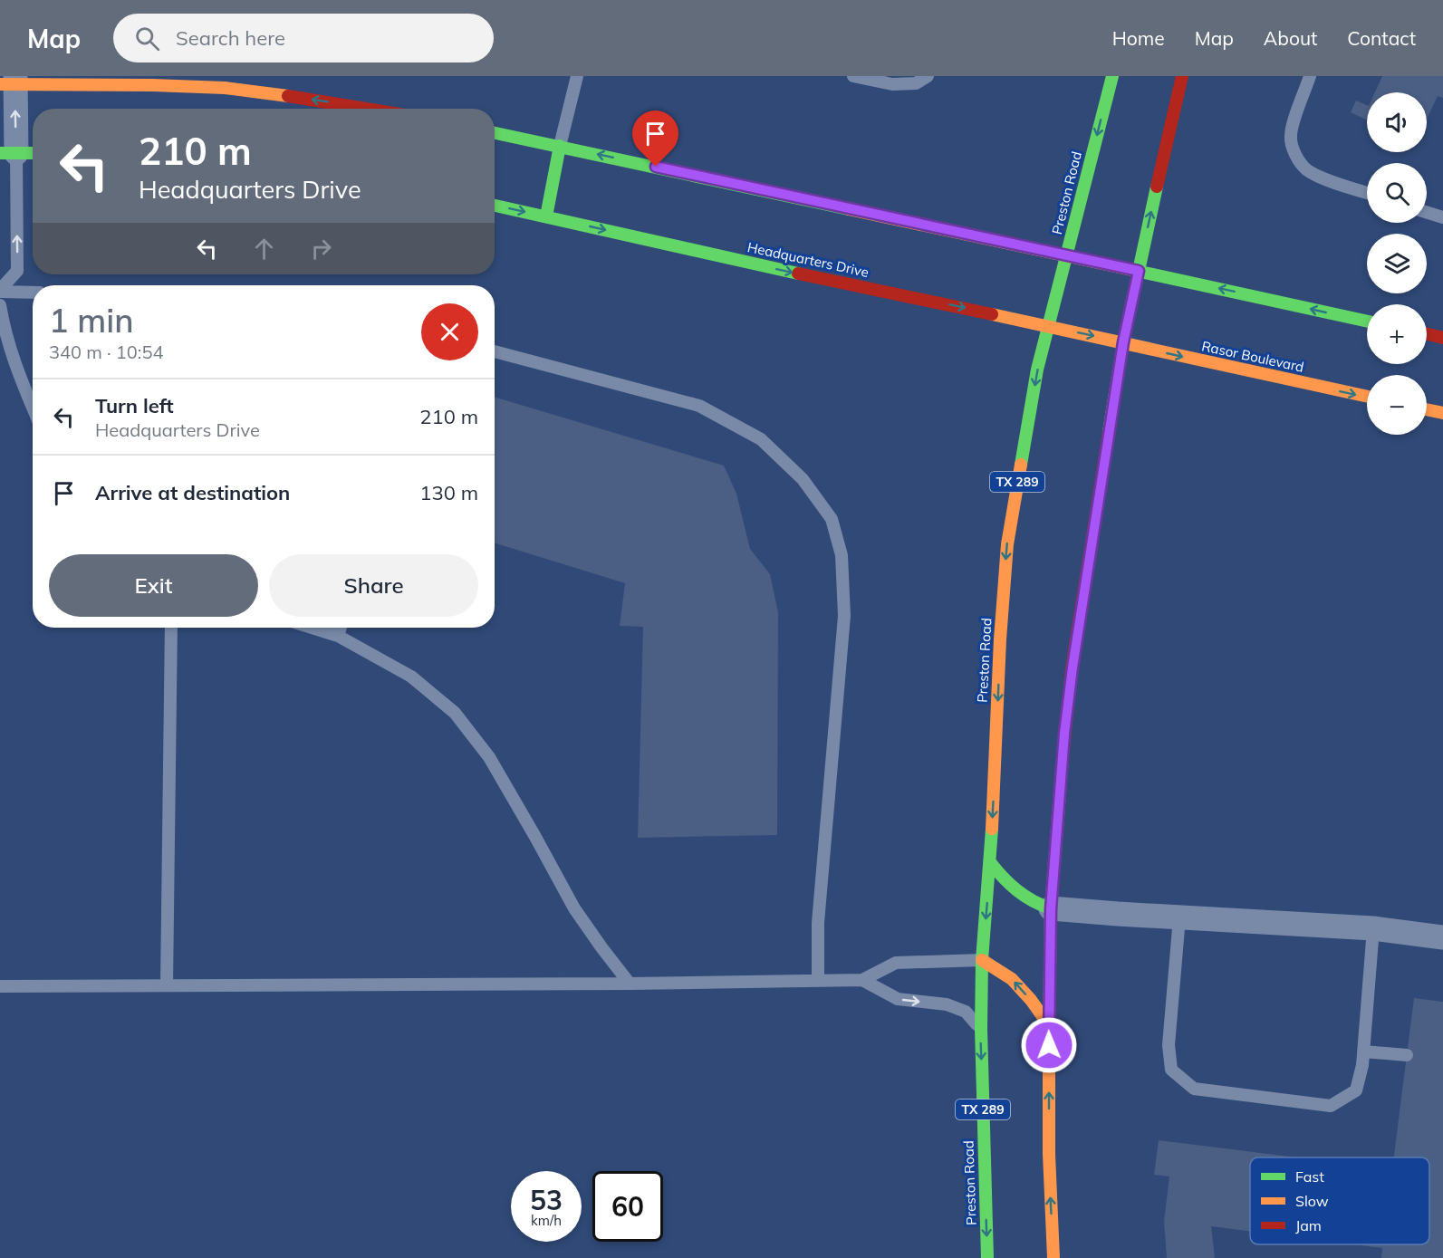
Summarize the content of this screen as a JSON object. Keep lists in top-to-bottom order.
{
  "streets": {
    "main road": [
      "Preston Road",
      "Headquarters Drive",
      "Rasor Boulevard",
      "TX 289"
    ]
  },
  "crossings": [
    ["Preston Road", "Headquarters Drive"],
    ["Headquarters Drive", "Rasor Boulevard"]
  ],
  "legend": ["Fast", "Slow", "Jam"],
  "page": {
    "header": "Map",
    "search": "Search here",
    "nav": [
      "Home",
      "Map",
      "About",
      "Contact"
    ],
    "map_buttons": ["+", "−"],
    "turn": ["210 m", "Headquarters Drive"],
    "heading": ["1 min", "340 m · 10:54"],
    "list": [
      {
        "name": "Turn left",
        "note": "Headquarters Drive",
        "value": "210 m"
      },
      {
        "name": "Arrive at destination",
        "value": "130 m"
      }
    ],
    "buttons": ["Exit", "Share"],
    "speed": "53 km/h",
    "limit": "60"
  }
}
